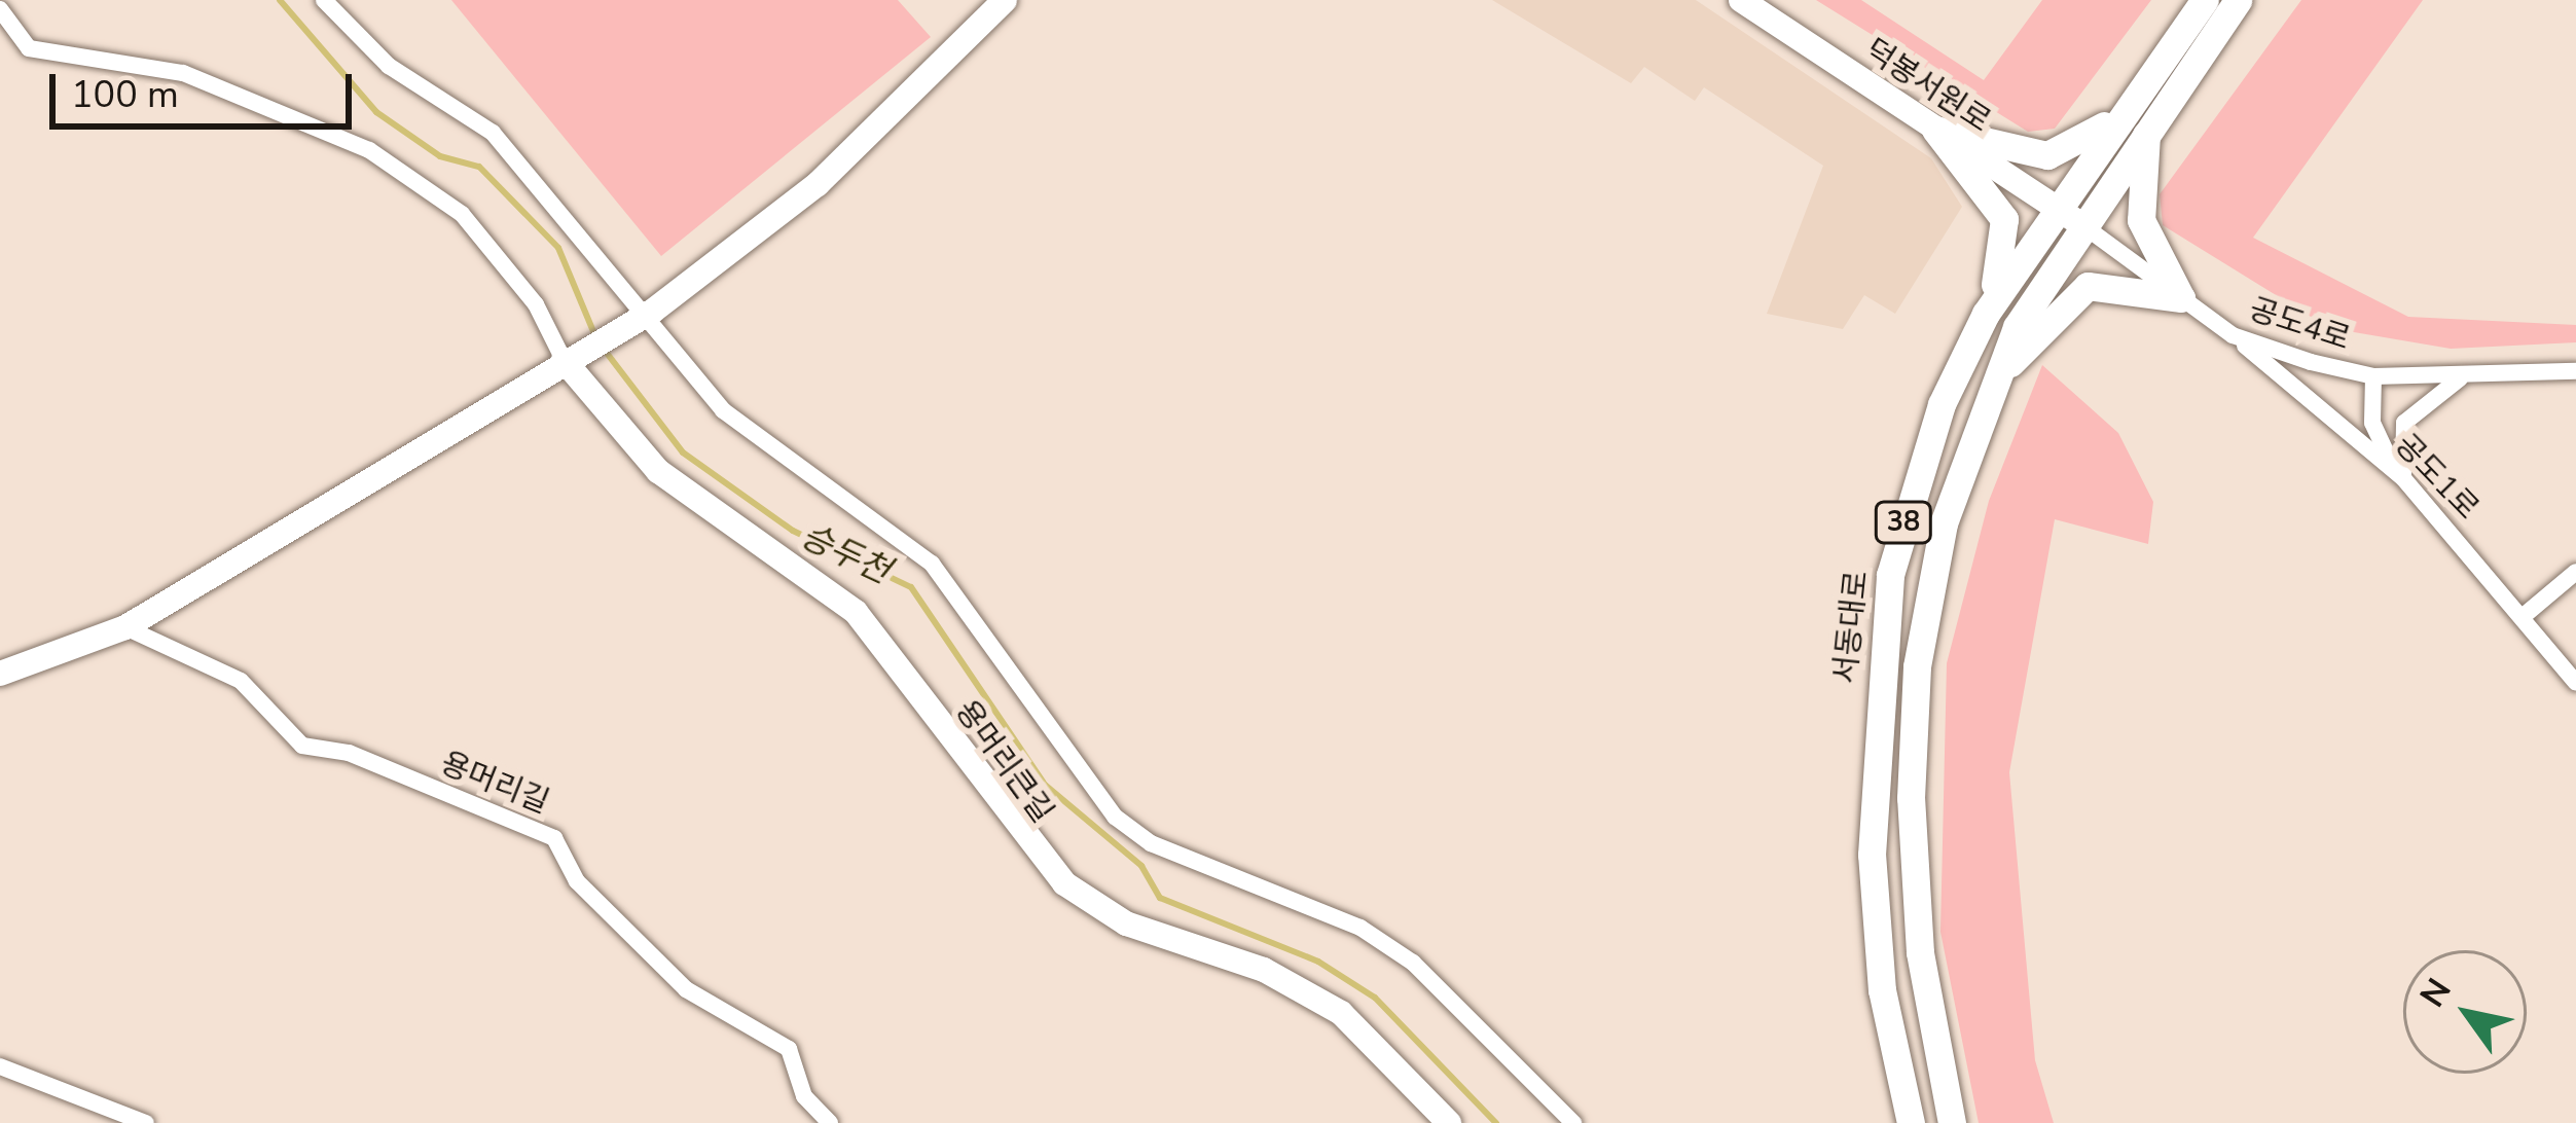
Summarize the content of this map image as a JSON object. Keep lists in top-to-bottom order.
{
  "streets": {
    "main road": ["38", "서동대로"],
    "street": [
      "덕봉서원로",
      "공도4로",
      "공도1로",
      "용머리큰길",
      "용머리길"
    ]
  },
  "crossings": [
    ["덕봉서원로", "공도4로"],
    ["덕봉서원로", "서동대로"],
    ["공도4로", "공도1로"],
    ["공도4로", "서동대로"]
  ],
  "water": ["승두천"],
  "scale_bar": "100 m",
  "north": "top left"
}
